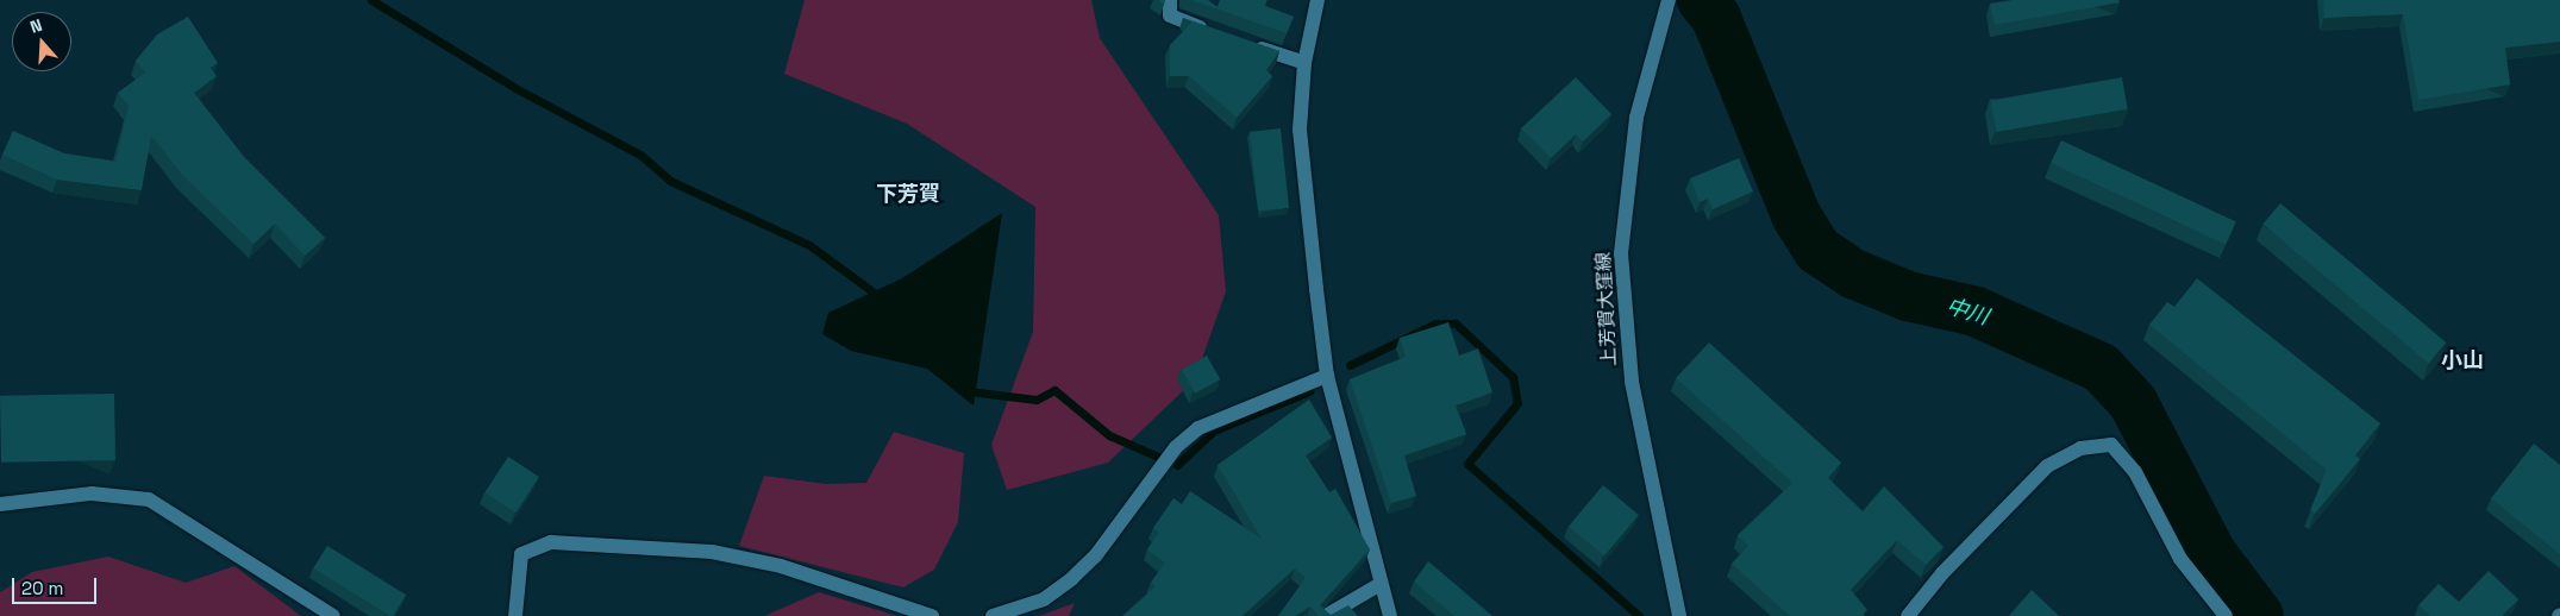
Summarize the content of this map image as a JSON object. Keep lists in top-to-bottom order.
{
  "streets": {
    "street": ["上芳賀大窪線"]
  },
  "districts": ["下芳賀", "小山"],
  "water": ["中川"],
  "scale_bar": "20 m",
  "north": "top"
}
